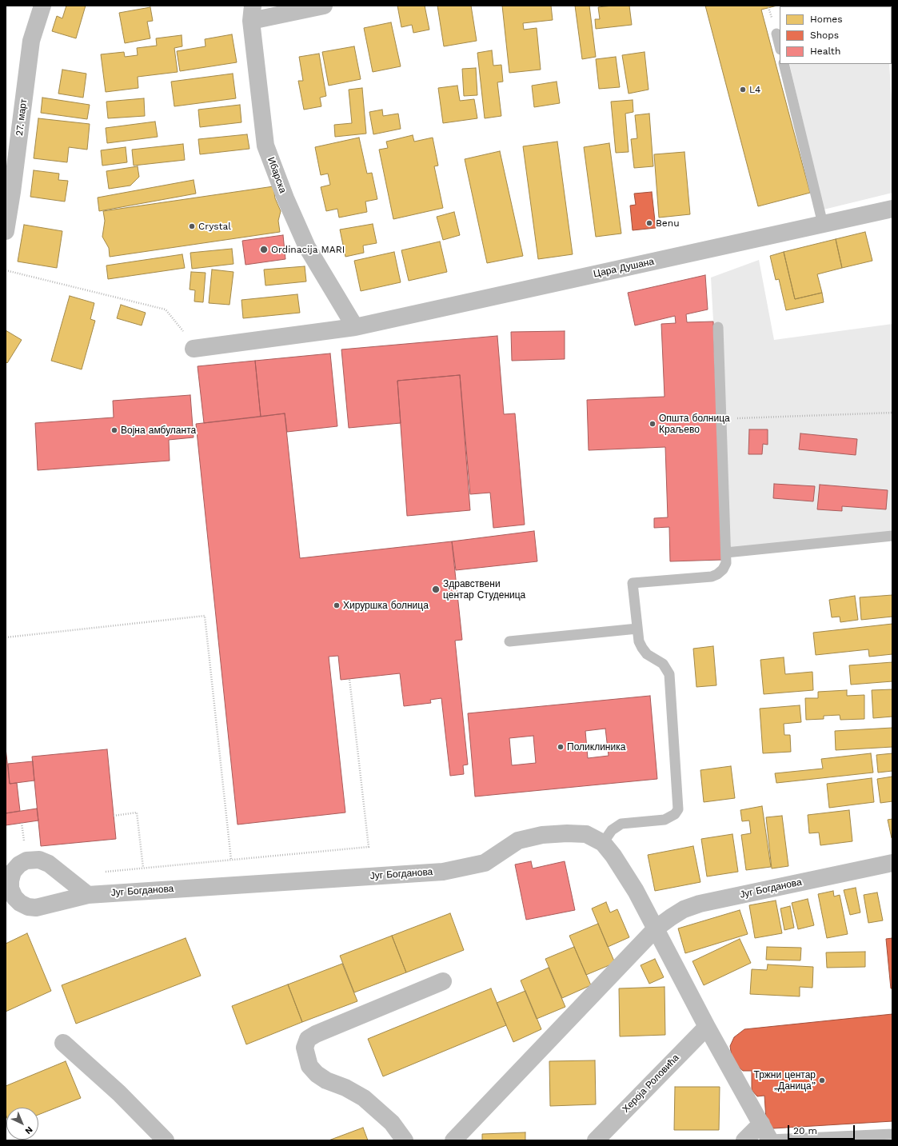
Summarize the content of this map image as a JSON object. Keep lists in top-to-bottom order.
{
  "streets": {
    "street": [
      "27. март",
      "Ибарска",
      "Цара Душана",
      "Југ Богданова",
      "Хероја Роловића"
    ]
  },
  "crossings": [
    ["Ибарска", "Цара Душана"]
  ],
  "places": [
    "L4",
    "Benu",
    "Crystal",
    "Ordinacija MARI",
    "Општа болница Краљево",
    "Војна амбуланта",
    "Здравствени центар Студеница",
    "Хируршка болница",
    "Поликлиника",
    "Тржни центар „Даница”"
  ],
  "legend": ["Homes", "Shops", "Health"],
  "scale_bar": "20 m",
  "north": "bottom right"
}
